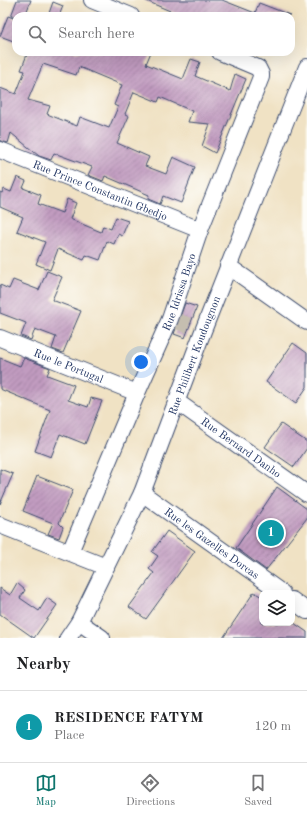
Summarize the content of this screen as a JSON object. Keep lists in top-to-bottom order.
{
  "streets": {
    "street": [
      "Rue Prince Constantin Gbedjo",
      "Rue Idrissa Bayo",
      "Rue Philibert Koudougnon",
      "Rue le Portugal",
      "Rue Bernard Danho",
      "Rue les Gazelles Dorcas"
    ]
  },
  "crossings": [
    ["Rue Prince Constantin Gbedjo", "Rue Idrissa Bayo"],
    ["Rue Idrissa Bayo", "Rue le Portugal"],
    ["Rue Philibert Koudougnon", "Rue Bernard Danho"],
    ["Rue Philibert Koudougnon", "Rue les Gazelles Dorcas"]
  ],
  "page": {
    "search": "Search here",
    "pins": "1",
    "heading": "Nearby",
    "list": [
      {
        "mark": "1",
        "name": "RESIDENCE FATYM",
        "note": "Place",
        "value": "120 m"
      }
    ],
    "nav": ["Map", "Directions", "Saved"]
  }
}
